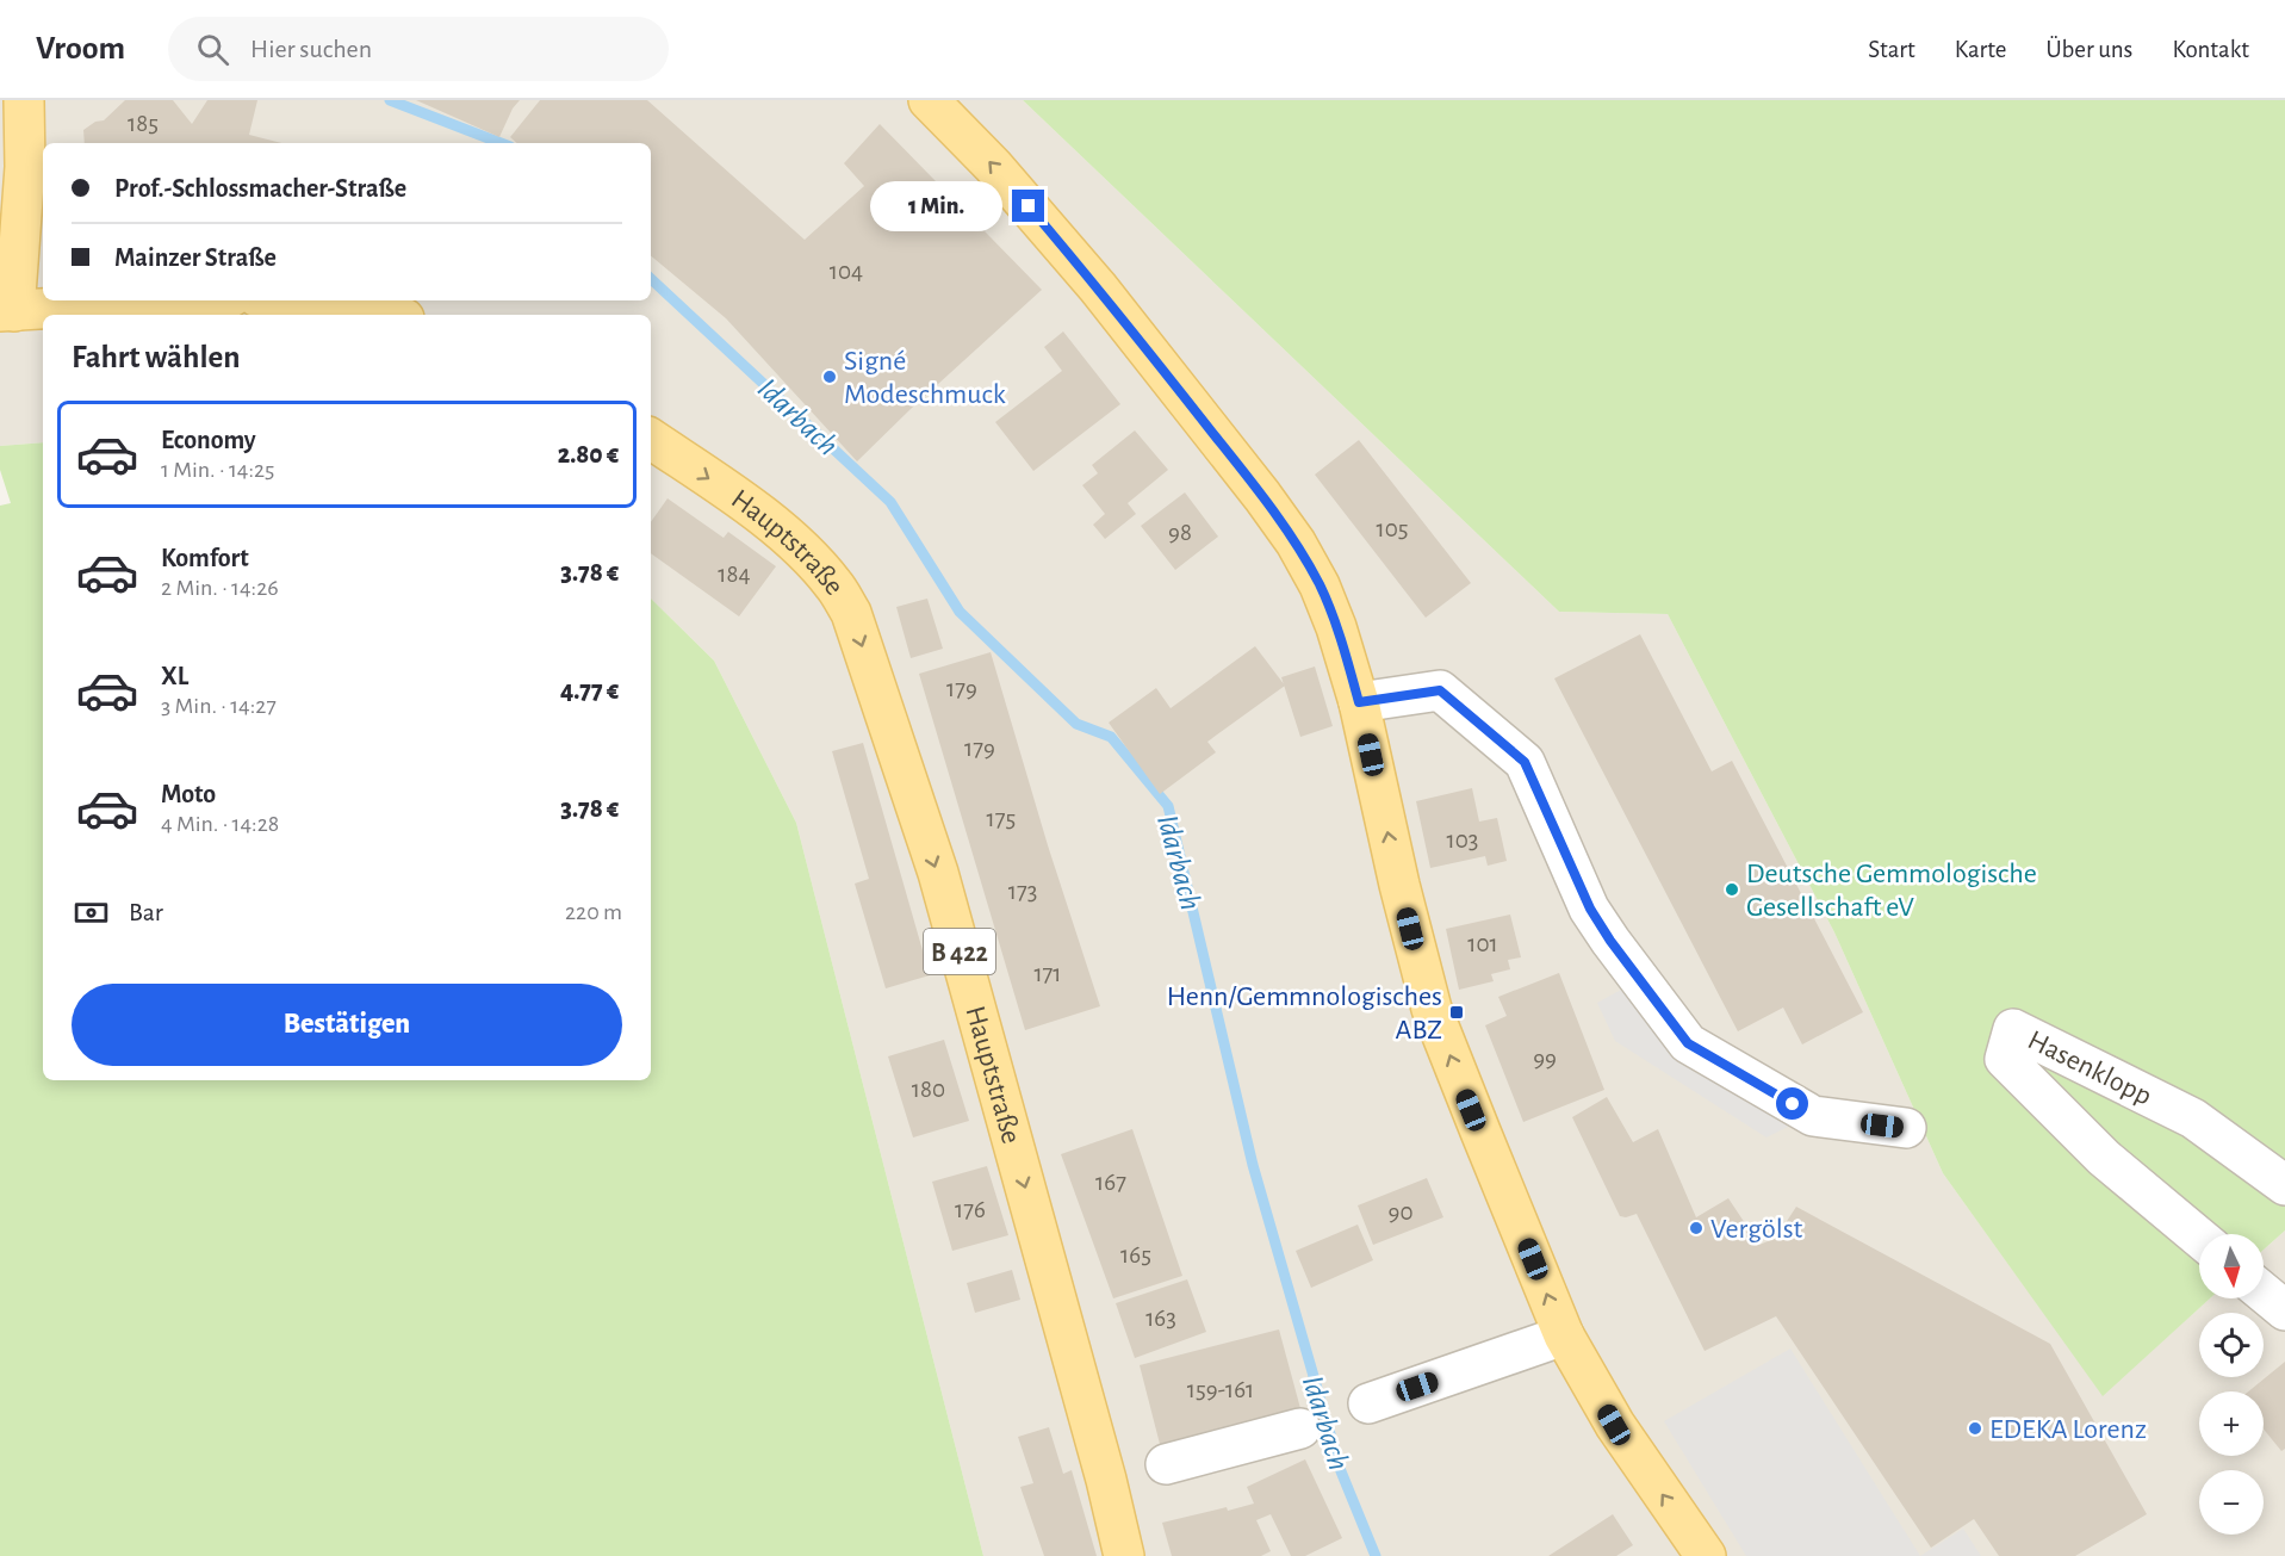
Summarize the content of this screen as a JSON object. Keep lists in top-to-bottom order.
{
  "streets": {
    "main road": ["Hauptstraße", "B 422"],
    "street": ["Hasenklopp"]
  },
  "one_way": ["Hauptstraße"],
  "water": ["Idarbach"],
  "places": {
    "other": [
      "Signé Modeschmuck",
      "Deutsche Gemmologische Gesellschaft eV",
      "Vergölst",
      "EDEKA Lorenz"
    ],
    "transit": ["Henn/Gemmnologisches ABZ"]
  },
  "house_numbers": [
    "185",
    "104",
    "105",
    "98",
    "184",
    "179",
    "179",
    "175",
    "103",
    "173",
    "101",
    "171",
    "99",
    "180",
    "167",
    "176",
    "90",
    "165",
    "163",
    "159-161"
  ],
  "north": "bottom",
  "page": {
    "header": "Vroom",
    "search": "Hier suchen",
    "nav": [
      "Start",
      "Karte",
      "Über uns",
      "Kontakt"
    ],
    "banner": ["Prof.-Schlossmacher-Straße", "Mainzer Straße"],
    "bubble": "1 Min.",
    "heading": "Fahrt wählen",
    "list": [
      {
        "name": "Economy",
        "note": "1 Min. · 14:25",
        "value": "2.80 €"
      },
      {
        "name": "Komfort",
        "note": "2 Min. · 14:26",
        "value": "3.78 €"
      },
      {
        "name": "XL",
        "note": "3 Min. · 14:27",
        "value": "4.77 €"
      },
      {
        "name": "Moto",
        "note": "4 Min. · 14:28",
        "value": "3.78 €"
      }
    ],
    "pay": ["Bar", "220 m"],
    "buttons": "Bestätigen",
    "map_buttons": ["+", "−"]
  }
}
